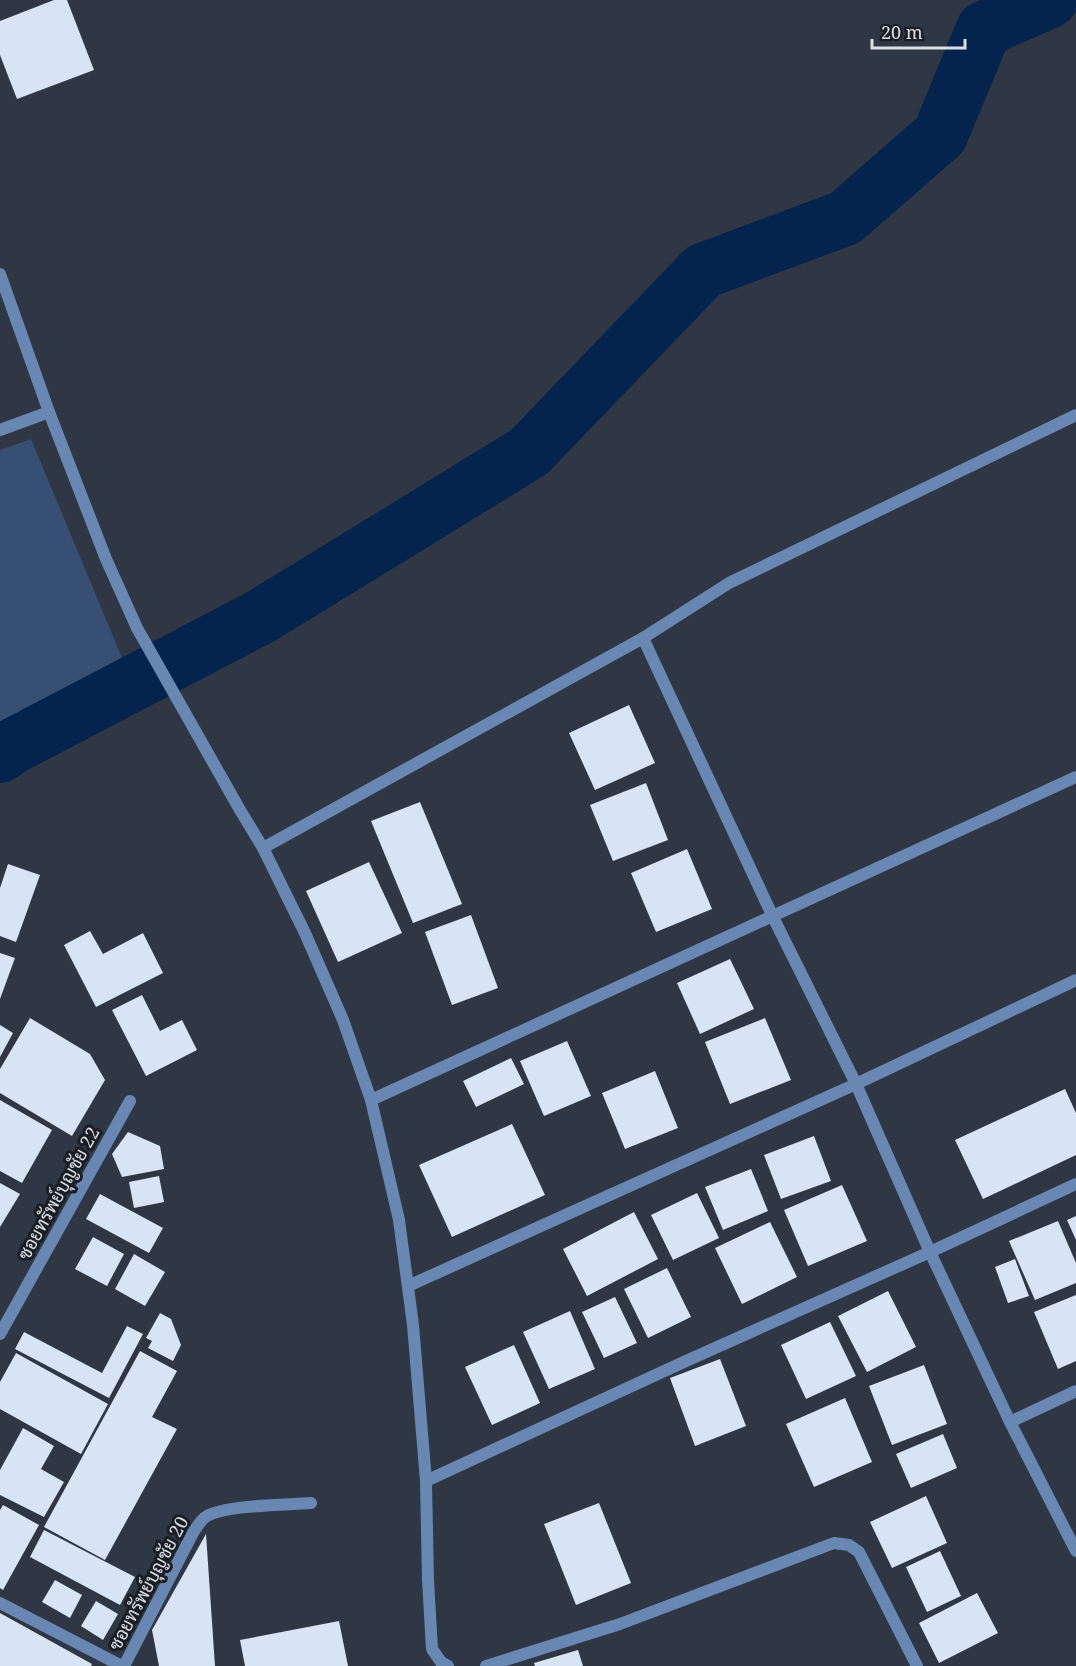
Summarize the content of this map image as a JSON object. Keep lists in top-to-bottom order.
{
  "streets": {
    "street": ["ซอยทรัพย์บุญชัย 22", "ซอยทรัพย์บุญชัย 20"]
  },
  "scale_bar": "20 m"
}
